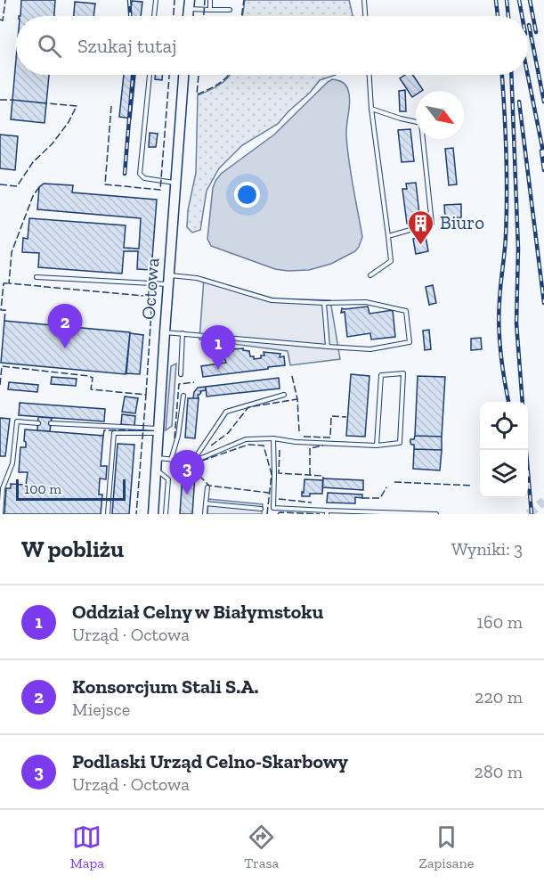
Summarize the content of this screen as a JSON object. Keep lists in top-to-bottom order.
{
  "streets": {
    "street": ["Octowa"]
  },
  "places": {
    "building": ["Biuro"]
  },
  "scale_bar": "100 m",
  "north": "bottom right",
  "page": {
    "search": "Szukaj tutaj",
    "pins": ["2", "1", "3"],
    "scale": "100 m",
    "heading": ["W pobliżu", "Wyniki: 3"],
    "list": [
      {
        "mark": "1",
        "name": "Oddział Celny w Białymstoku",
        "note": "Urząd · Octowa",
        "value": "160 m"
      },
      {
        "mark": "2",
        "name": "Konsorcjum Stali S.A.",
        "note": "Miejsce",
        "value": "220 m"
      },
      {
        "mark": "3",
        "name": "Podlaski Urząd Celno-Skarbowy",
        "note": "Urząd · Octowa",
        "value": "280 m"
      }
    ],
    "nav": ["Mapa", "Trasa", "Zapisane"]
  }
}
